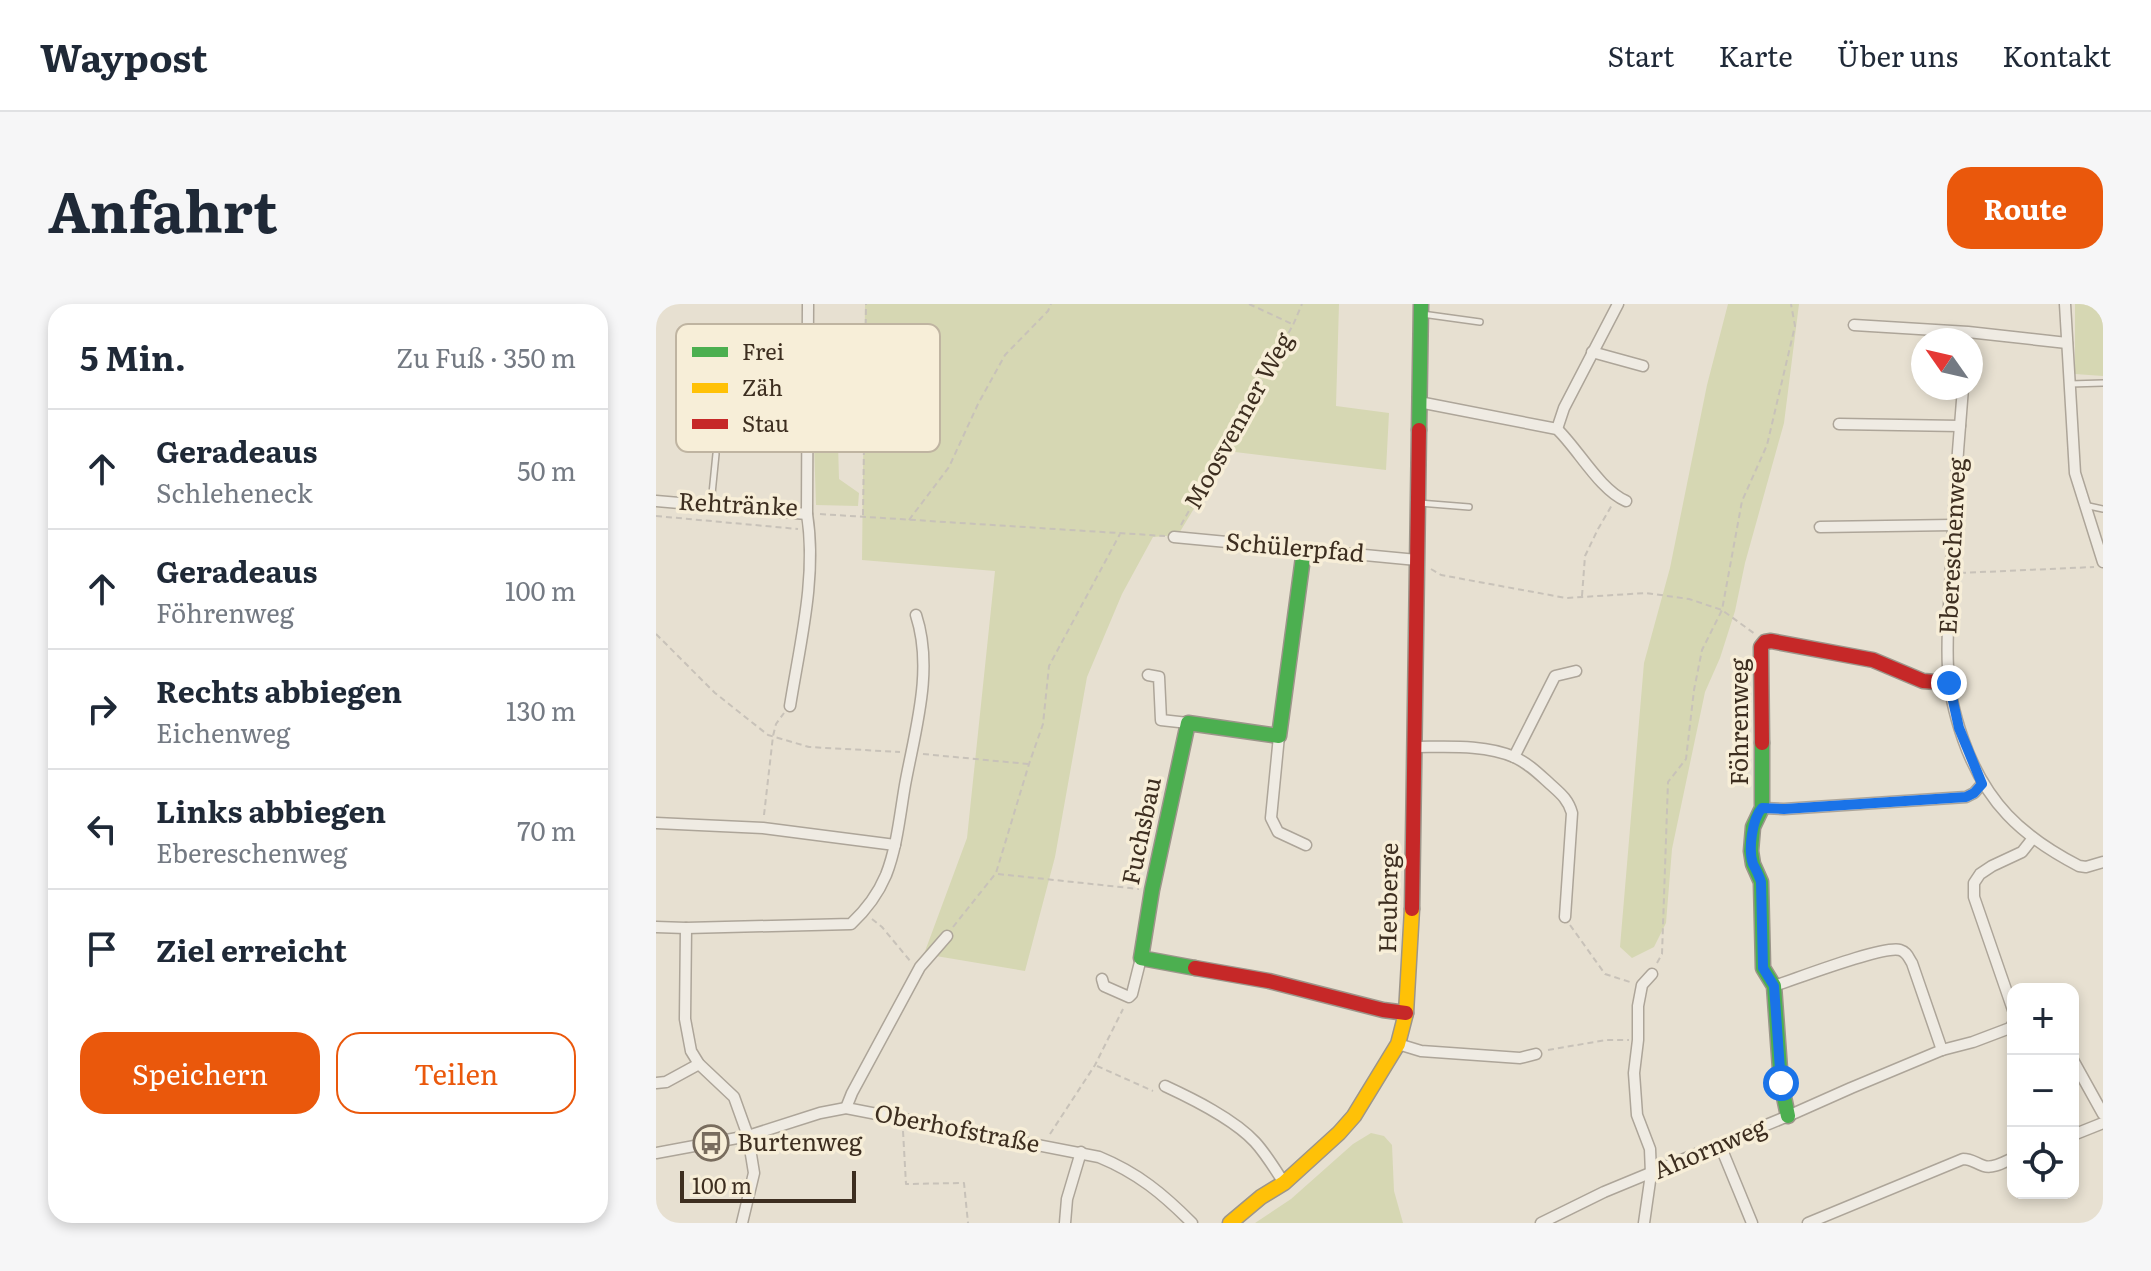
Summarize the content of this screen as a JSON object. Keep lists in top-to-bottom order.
{
  "streets": {
    "street": [
      "Rehtränke",
      "Ebereschenweg",
      "Schülerpfad",
      "Föhrenweg",
      "Fuchsbau",
      "Heuberge",
      "Oberhofstraße",
      "Ahornweg"
    ],
    "path": ["Moosvenner Weg"]
  },
  "crossings": [
    ["Moosvenner Weg", "Schülerpfad"],
    ["Schülerpfad", "Heuberge"],
    ["Föhrenweg", "Ahornweg"]
  ],
  "places": {
    "bus stop": ["Burtenweg"]
  },
  "legend": ["Frei", "Zäh", "Stau"],
  "scale_bar": "100 m",
  "north": "top left",
  "page": {
    "header": "Waypost",
    "nav": [
      "Start",
      "Karte",
      "Über uns",
      "Kontakt"
    ],
    "title": "Anfahrt",
    "buttons": [
      "Route",
      ["Speichern", "Teilen"]
    ],
    "heading": ["5 Min.", "Zu Fuß · 350 m"],
    "list": [
      ["Geradeaus", "Schleheneck", "50 m"],
      ["Geradeaus", "Föhrenweg", "100 m"],
      ["Rechts abbiegen", "Eichenweg", "130 m"],
      ["Links abbiegen", "Ebereschenweg", "70 m"],
      "Ziel erreicht"
    ],
    "map_buttons": ["+", "−"],
    "scale": "100 m"
  }
}
